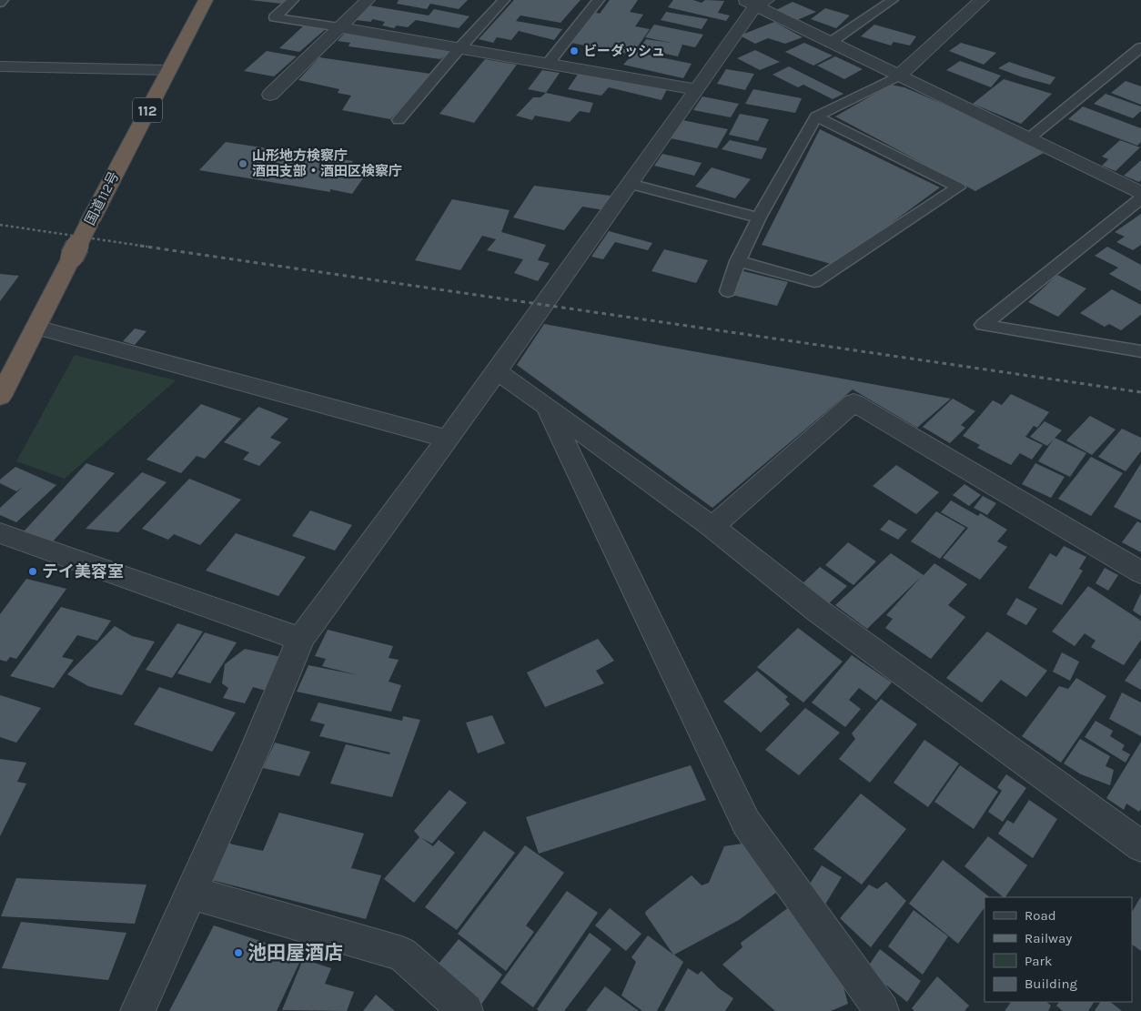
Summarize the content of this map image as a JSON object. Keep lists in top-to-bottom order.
{
  "streets": {
    "highway": ["112", "国道112号"]
  },
  "places": [
    "ビーダッシュ",
    "山形地方検察庁 酒田支部・酒田区検察庁",
    "テイ美容室",
    "池田屋酒店"
  ],
  "legend": [
    "Road",
    "Railway",
    "Park",
    "Building"
  ]
}
